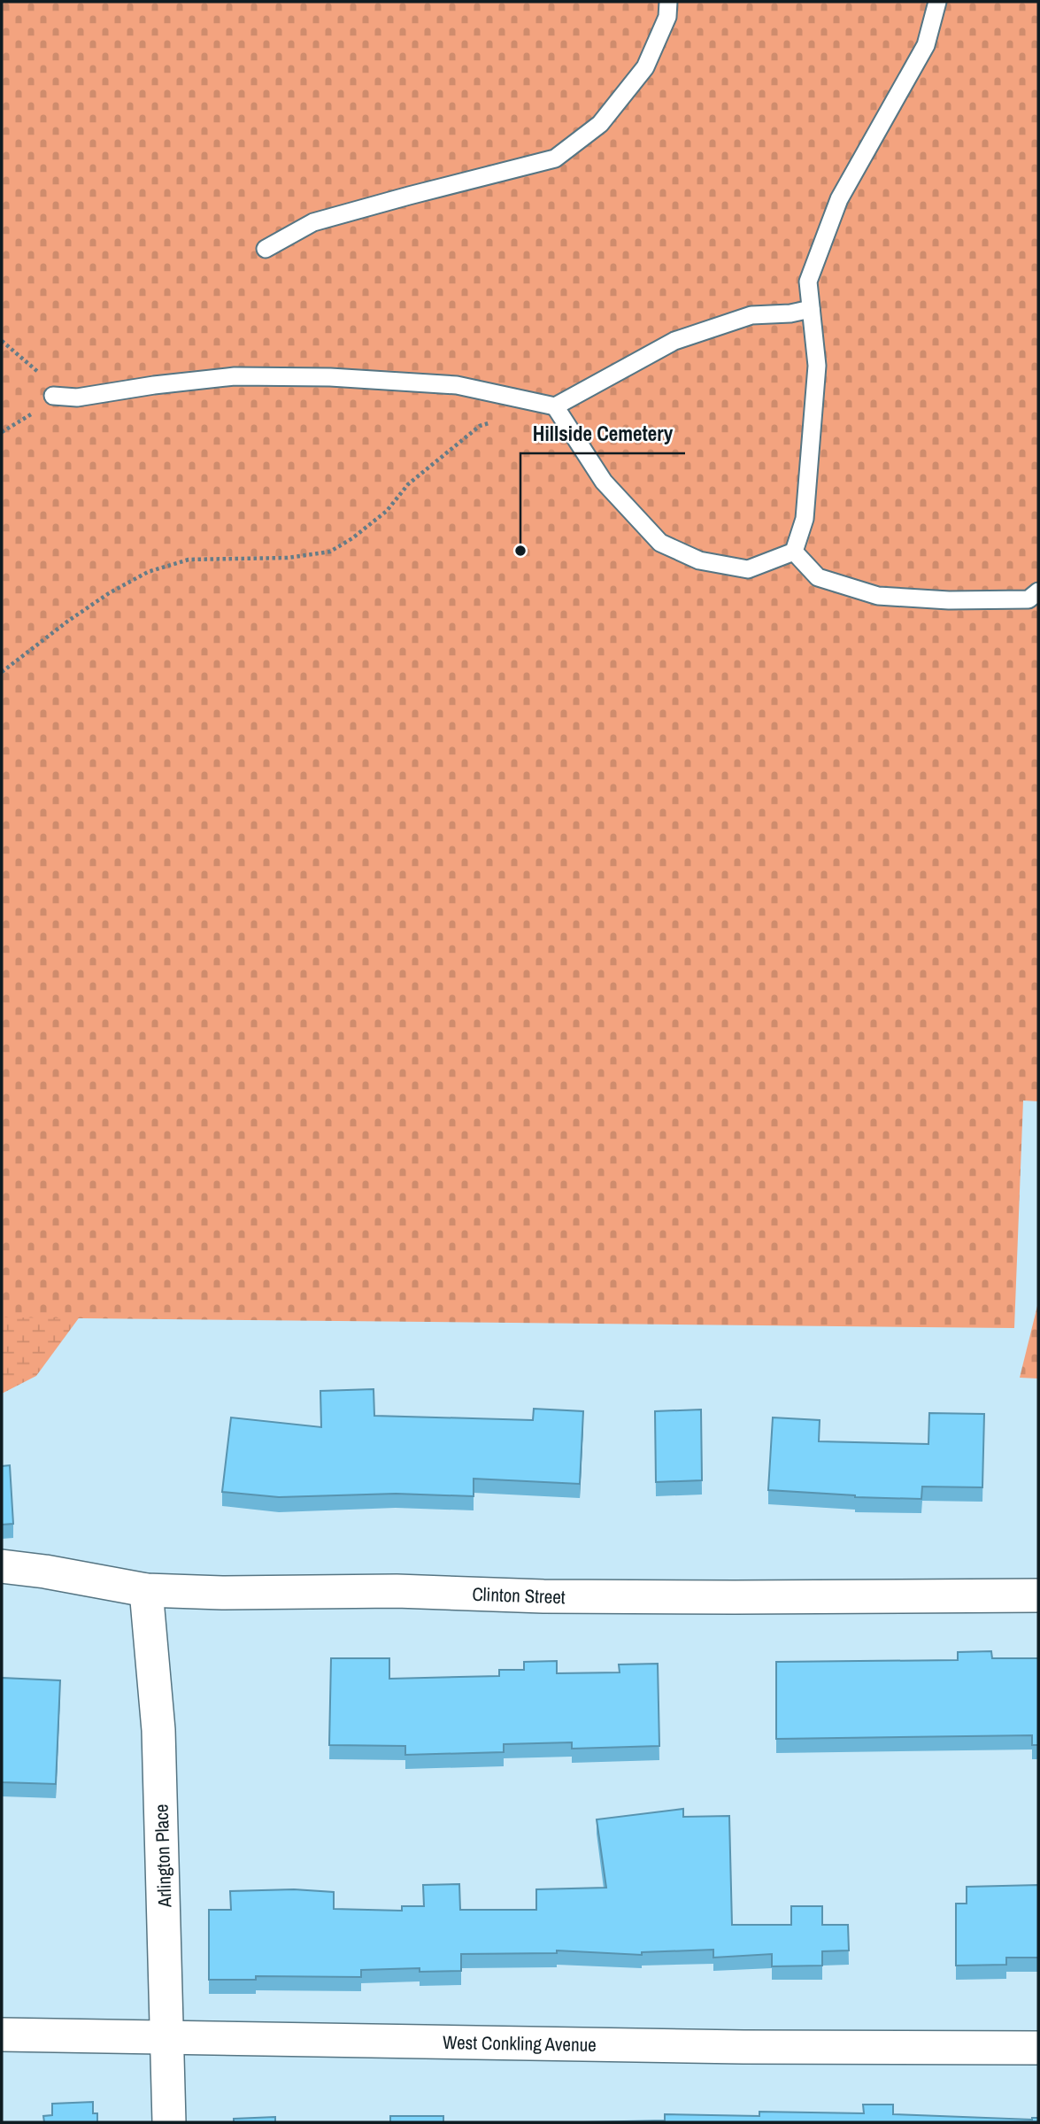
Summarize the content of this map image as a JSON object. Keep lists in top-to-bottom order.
{
  "streets": {
    "street": ["Clinton Street", "Arlington Place", "West Conkling Avenue"]
  },
  "crossings": [
    ["Clinton Street", "Arlington Place"],
    ["Arlington Place", "West Conkling Avenue"]
  ],
  "places": ["Hillside Cemetery"]
}
